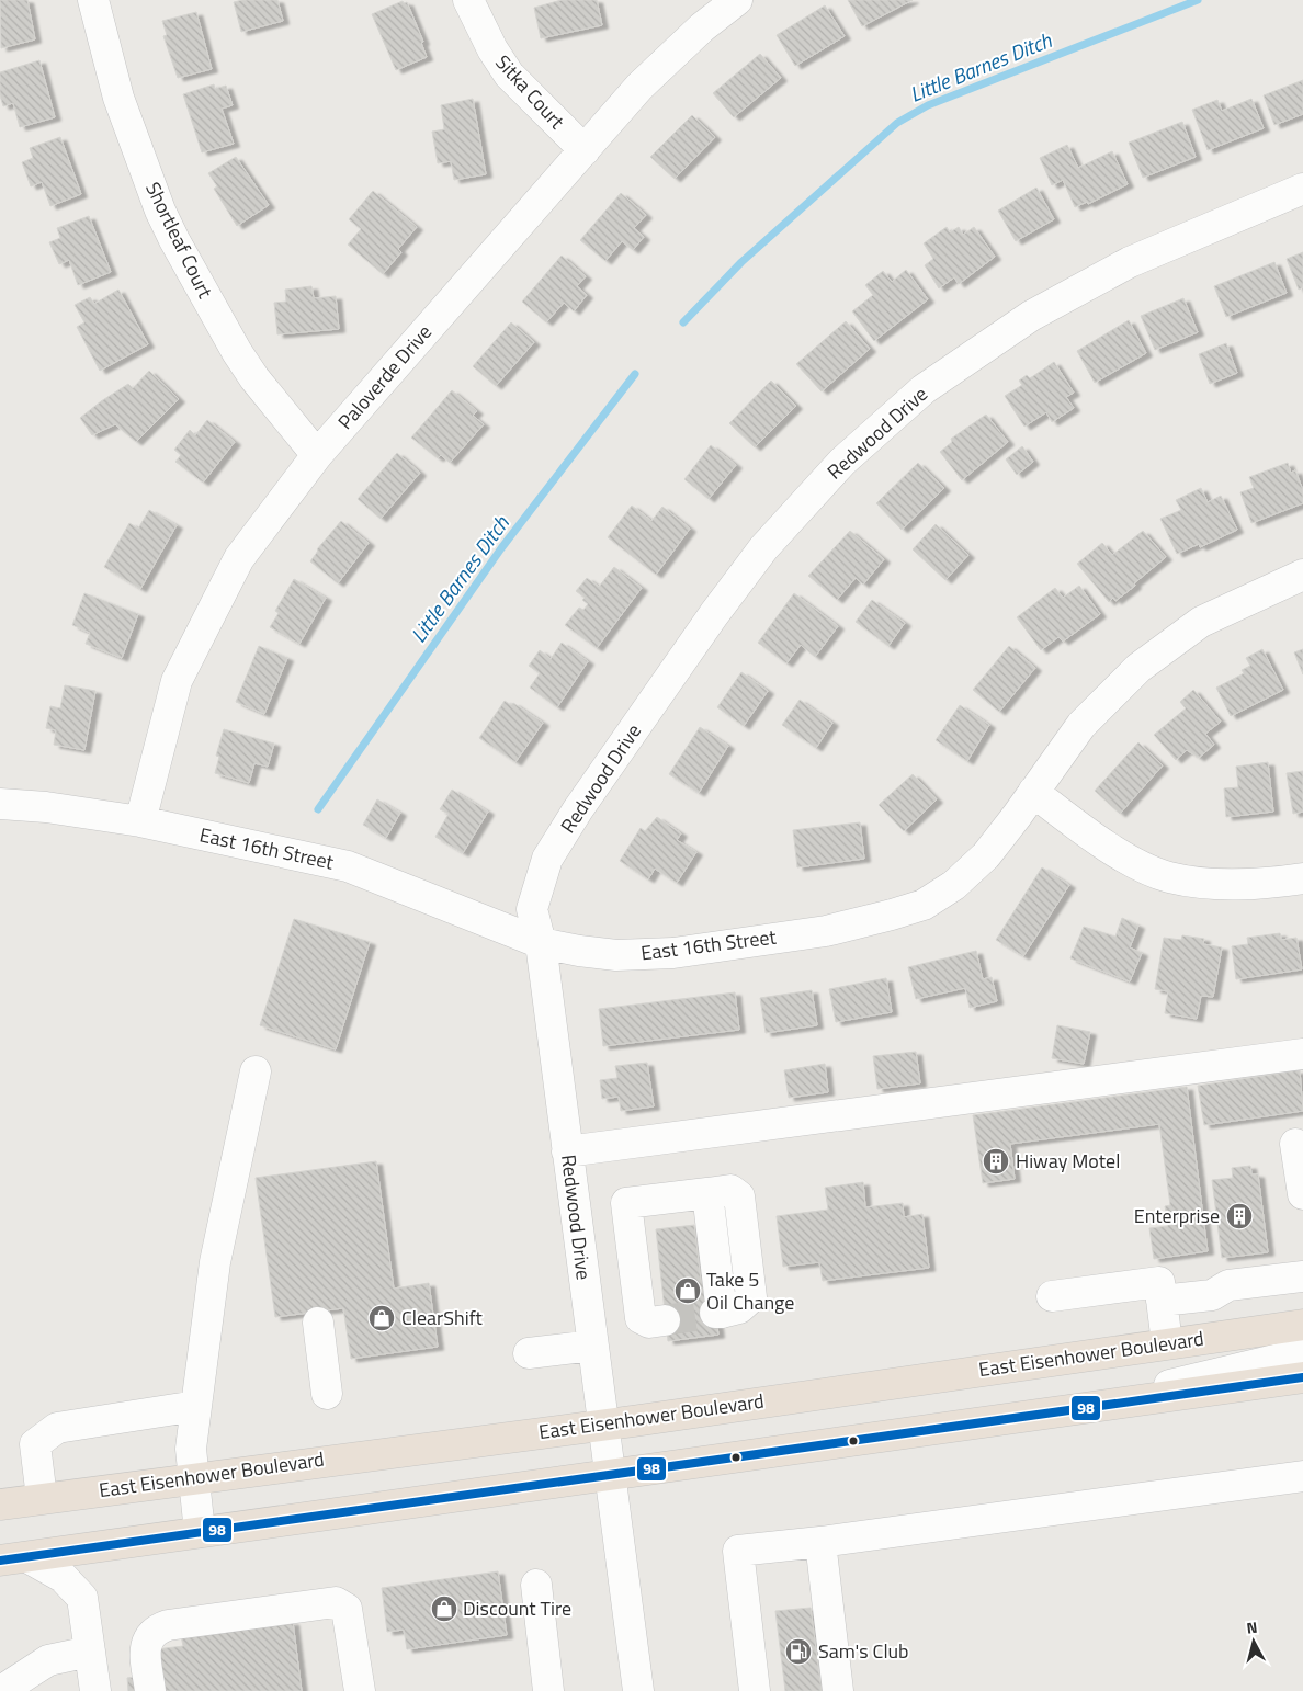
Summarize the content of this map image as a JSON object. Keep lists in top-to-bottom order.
{
  "streets": {
    "highway": ["East Eisenhower Boulevard"],
    "street": [
      "Sitka Court",
      "Shortleaf Court",
      "Paloverde Drive",
      "Redwood Drive",
      "East 16th Street"
    ]
  },
  "crossings": [
    ["Sitka Court", "Paloverde Drive"],
    ["Shortleaf Court", "Paloverde Drive"],
    ["Paloverde Drive", "East 16th Street"],
    ["Redwood Drive", "East 16th Street"],
    ["Redwood Drive", "East Eisenhower Boulevard"]
  ],
  "water": ["Little Barnes Ditch"],
  "places": {
    "building": ["Hiway Motel", "Enterprise"],
    "shop": ["Take 5 Oil Change", "ClearShift", "Discount Tire"],
    "fuel station": ["Sam's Club"]
  },
  "lines": ["transit line 98"],
  "north": "top"
}
